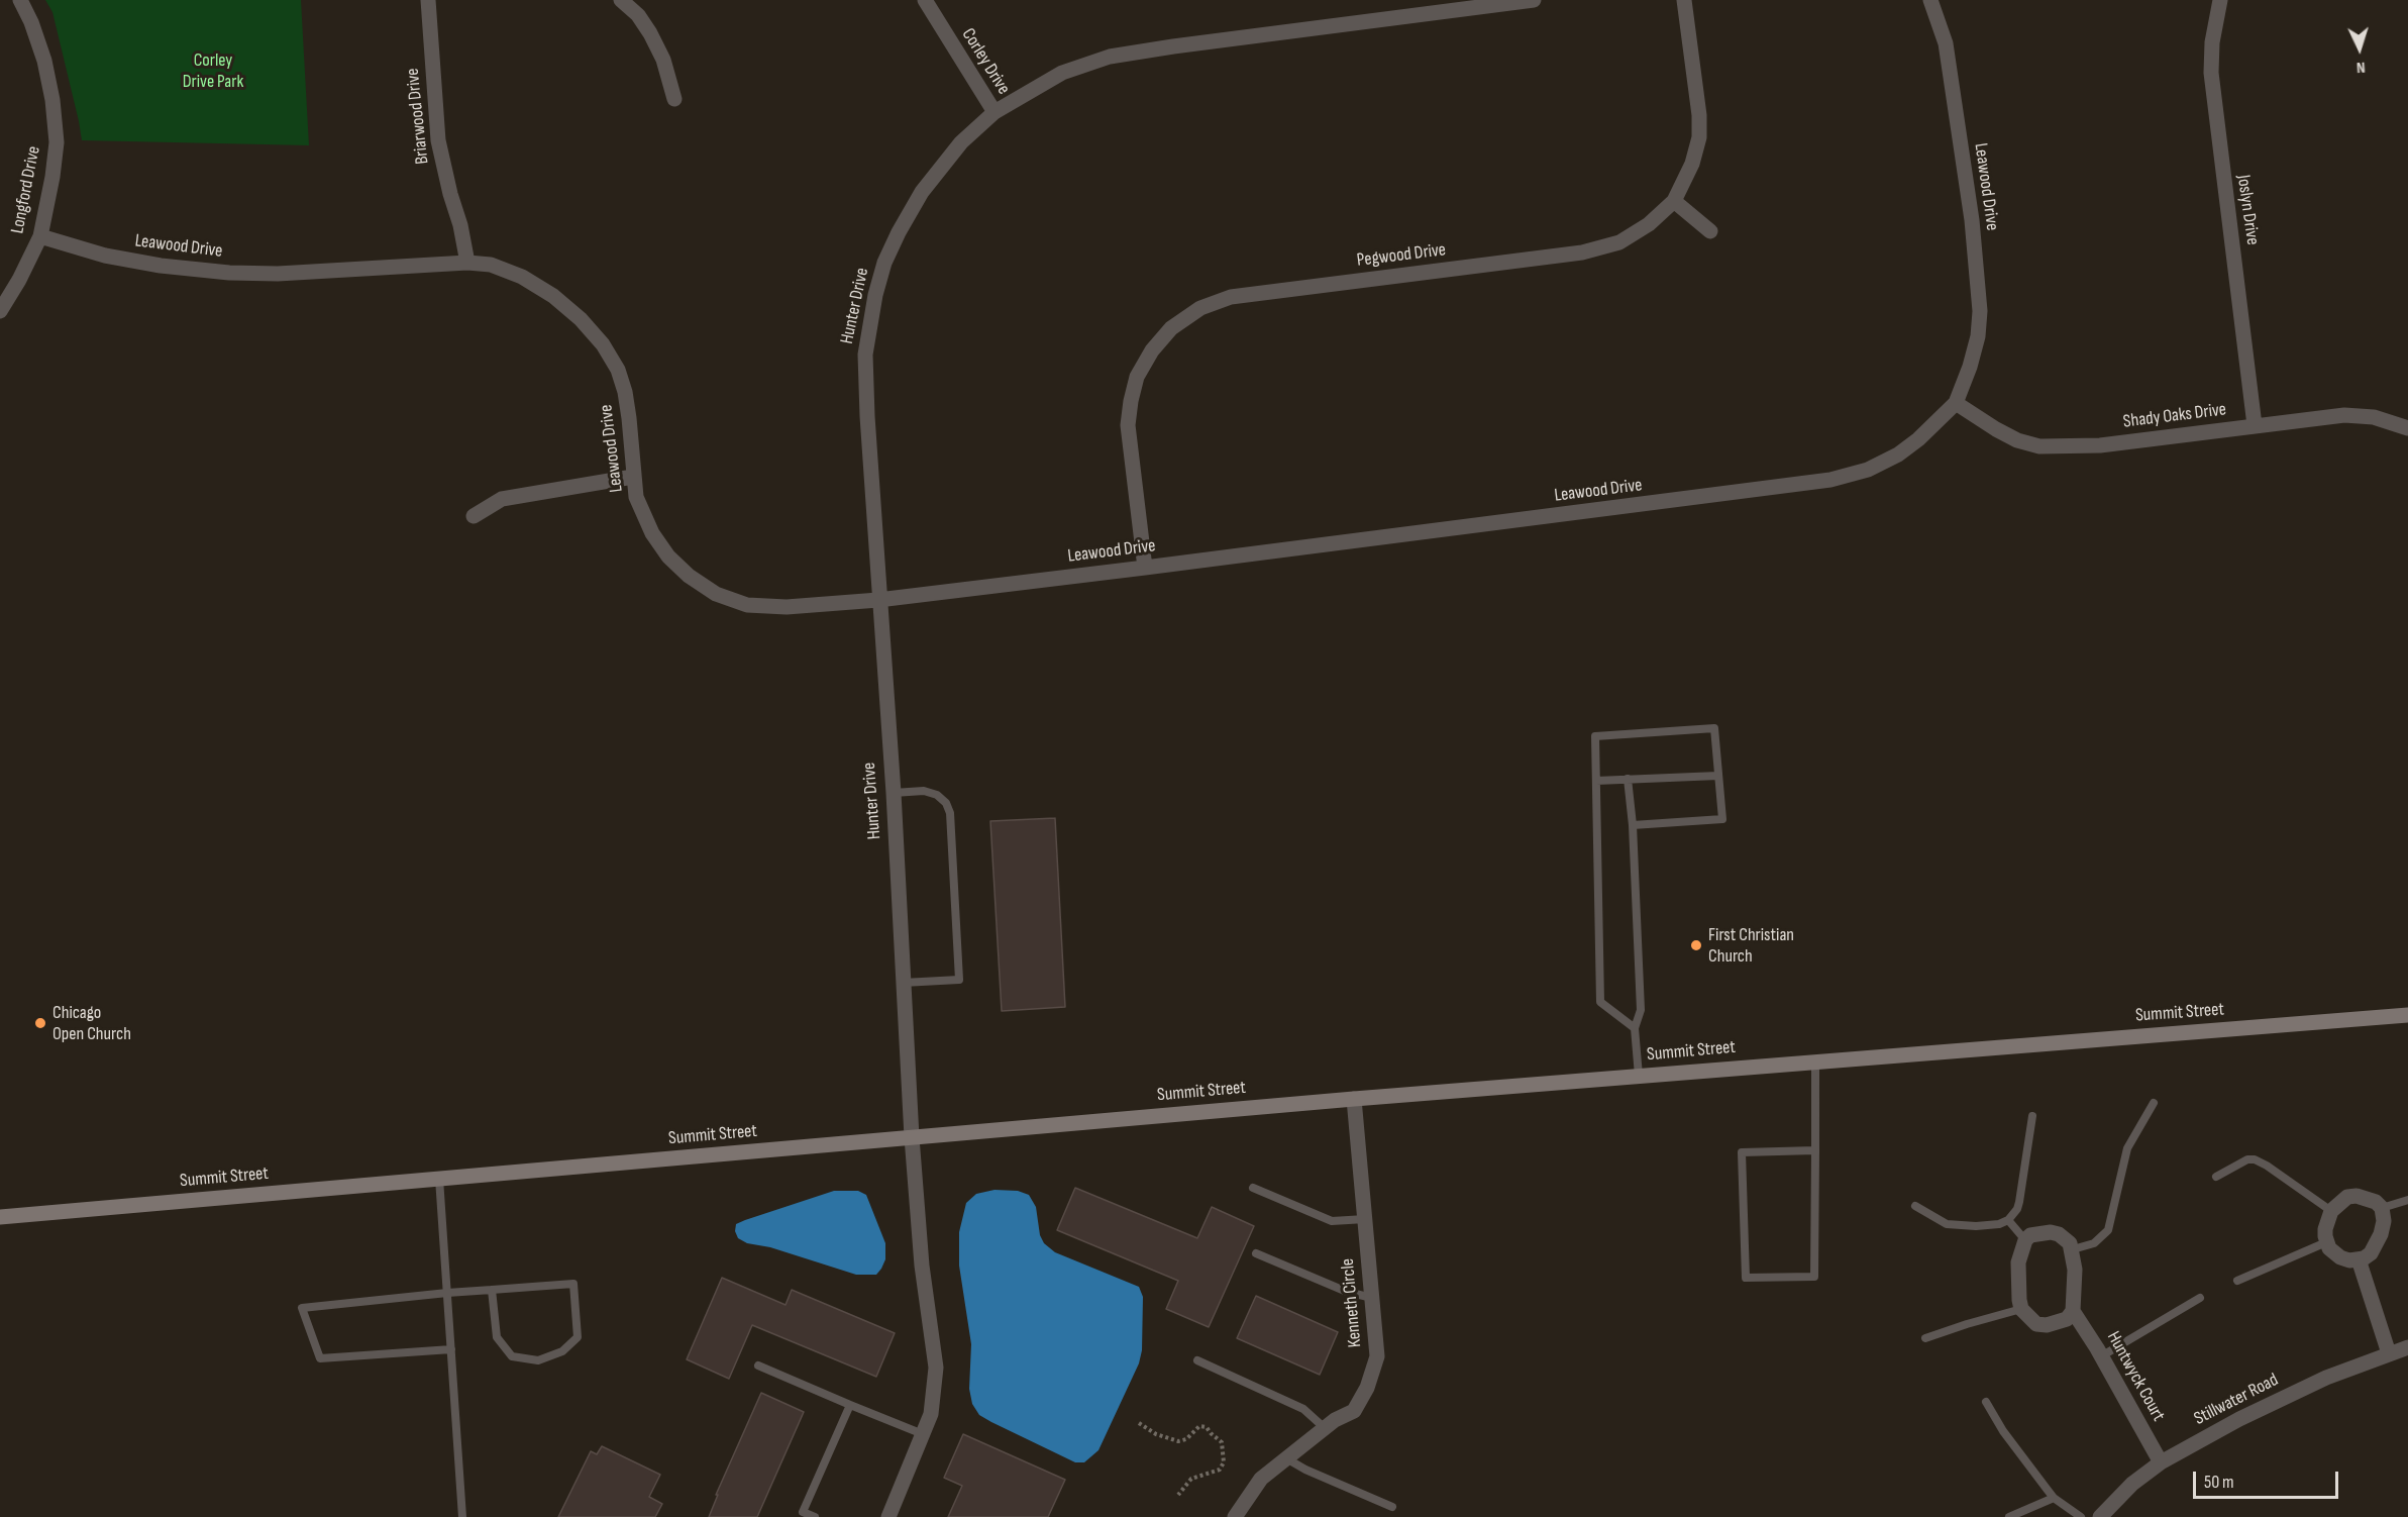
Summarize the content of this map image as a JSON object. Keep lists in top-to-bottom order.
{
  "streets": {
    "main road": ["Summit Street"],
    "street": [
      "Corley Drive",
      "Briarwood Drive",
      "Leawood Drive",
      "Longford Drive",
      "Joslyn Drive",
      "Pegwood Drive",
      "Hunter Drive",
      "Shady Oaks Drive",
      "Kenneth Circle",
      "Huntwyck Court",
      "Stillwater Road"
    ]
  },
  "crossings": [
    ["Corley Drive", "Hunter Drive"],
    ["Briarwood Drive", "Leawood Drive"],
    ["Leawood Drive", "Longford Drive"],
    ["Leawood Drive", "Pegwood Drive"],
    ["Leawood Drive", "Hunter Drive"],
    ["Leawood Drive", "Shady Oaks Drive"],
    ["Joslyn Drive", "Shady Oaks Drive"],
    ["Hunter Drive", "Summit Street"],
    ["Summit Street", "Kenneth Circle"],
    ["Huntwyck Court", "Stillwater Road"]
  ],
  "parks": ["Corley Drive Park"],
  "places": ["First Christian Church", "Chicago Open Church"],
  "scale_bar": "50 m",
  "north": "bottom"
}
